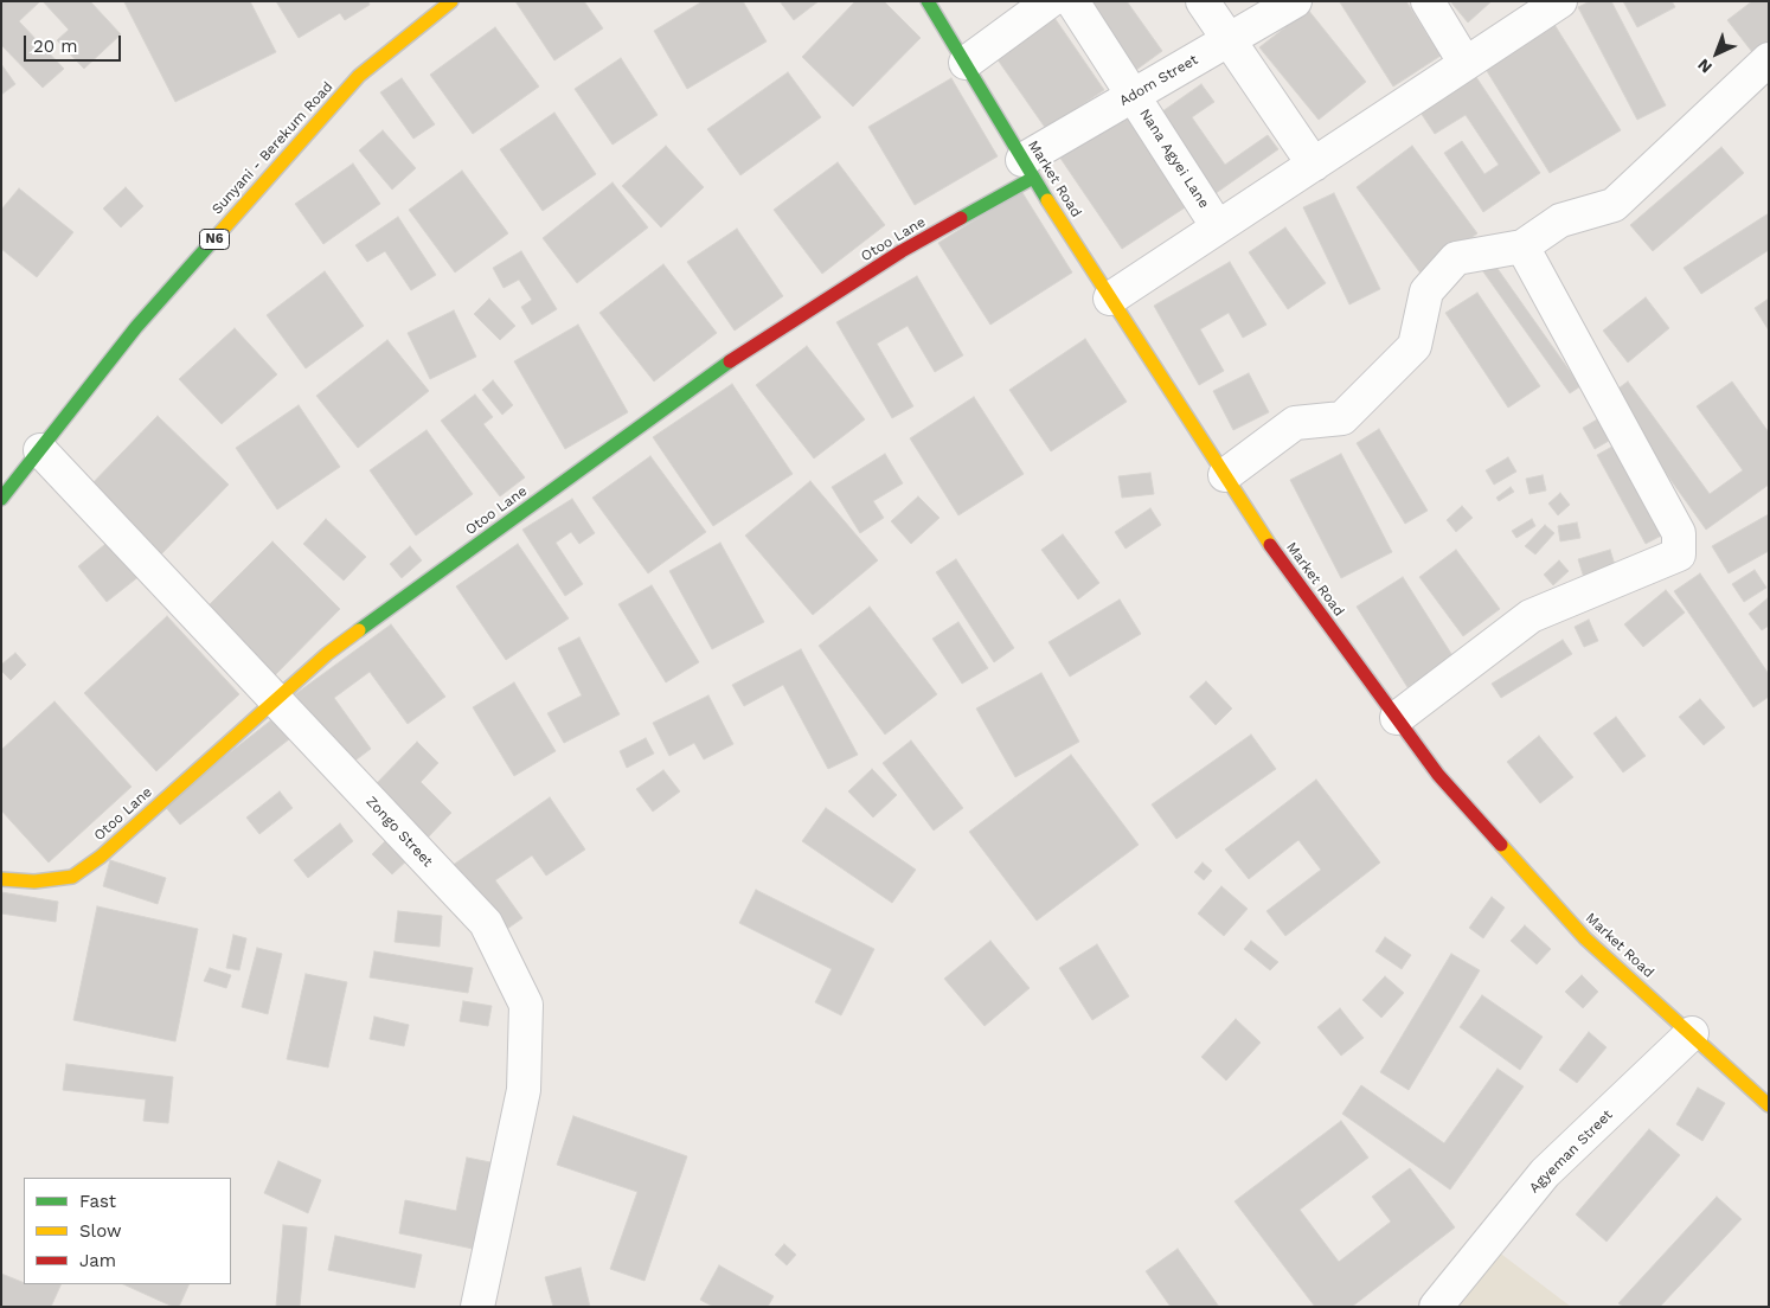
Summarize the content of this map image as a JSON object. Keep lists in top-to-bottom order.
{
  "streets": {
    "street": [
      "Adom Street",
      "Sunyani - Berekum Road",
      "Nana Agyei Lane",
      "Market Road",
      "N6",
      "Otoo Lane",
      "Zongo Street",
      "Agyeman Street"
    ]
  },
  "crossings": [
    ["Adom Street", "Nana Agyei Lane"],
    ["Adom Street", "Market Road"],
    ["Adom Street", "Otoo Lane"],
    ["Sunyani - Berekum Road", "Zongo Street"],
    ["Market Road", "Otoo Lane"],
    ["Market Road", "Agyeman Street"],
    ["Otoo Lane", "Zongo Street"]
  ],
  "legend": ["Fast", "Slow", "Jam"],
  "scale_bar": "20 m",
  "north": "bottom left"
}
